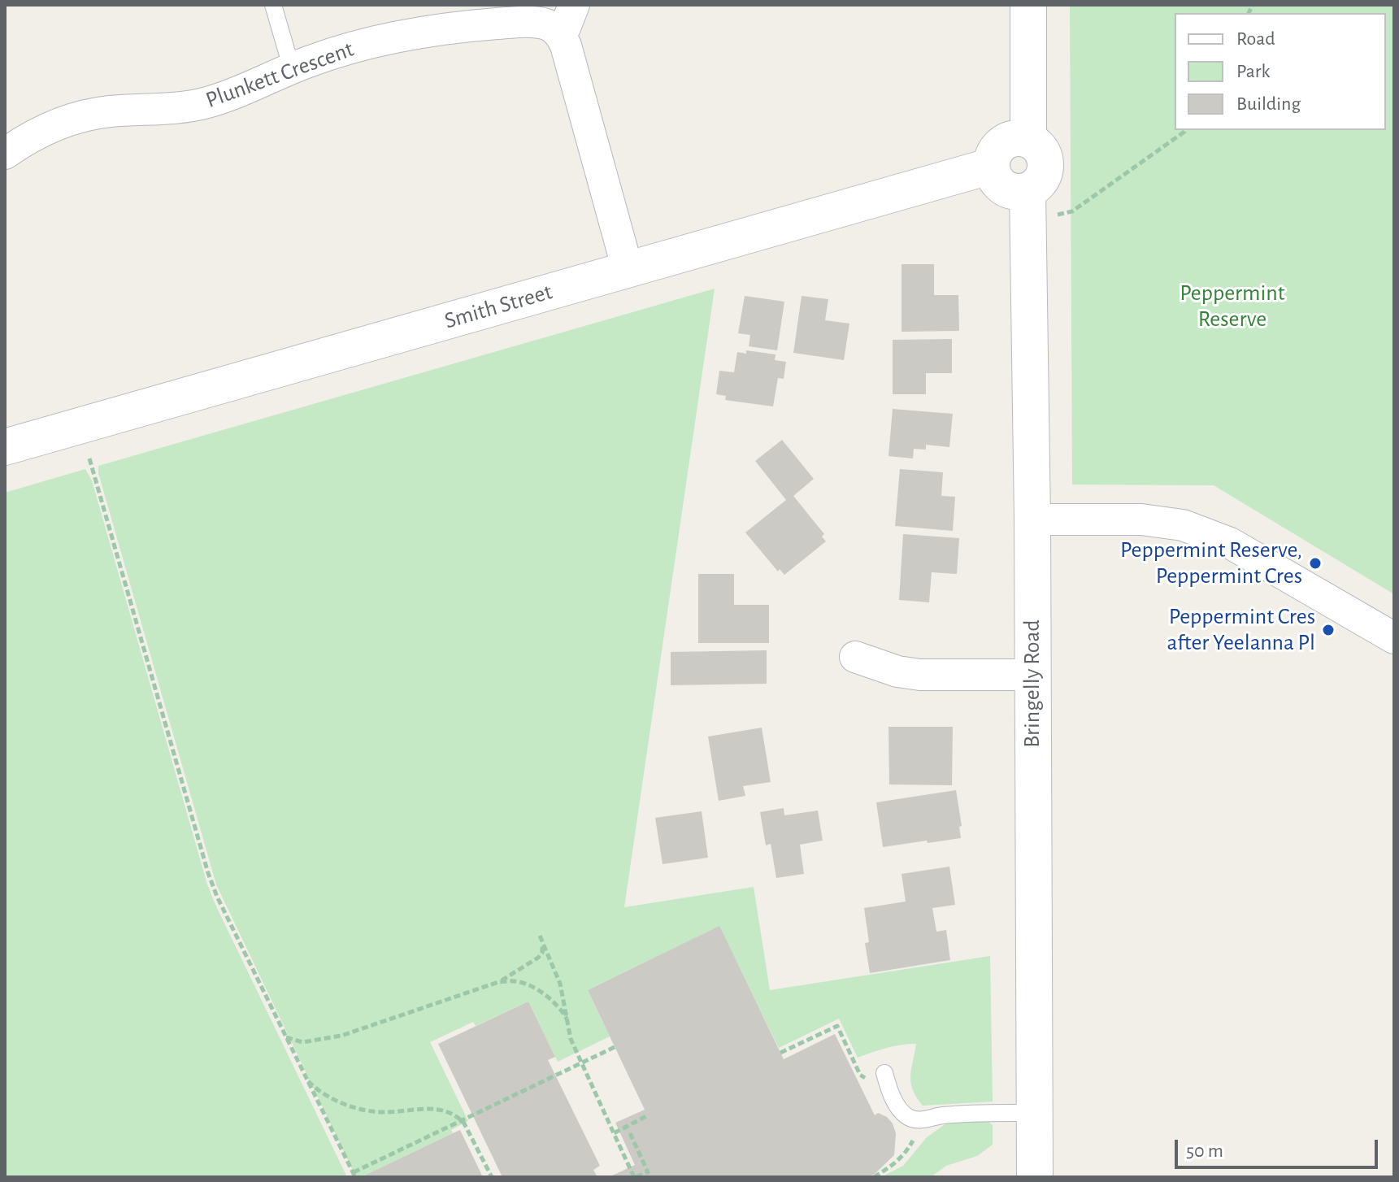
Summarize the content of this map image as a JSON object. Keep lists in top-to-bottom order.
{
  "streets": {
    "main road": ["Smith Street", "Bringelly Road"],
    "street": ["Plunkett Crescent"]
  },
  "crossings": [
    ["Smith Street", "Bringelly Road"]
  ],
  "parks": ["Peppermint Reserve"],
  "places": ["Peppermint Reserve, Peppermint Cres", "Peppermint Cres after Yeelanna Pl"],
  "legend": ["Road", "Park", "Building"],
  "scale_bar": "50 m"
}
